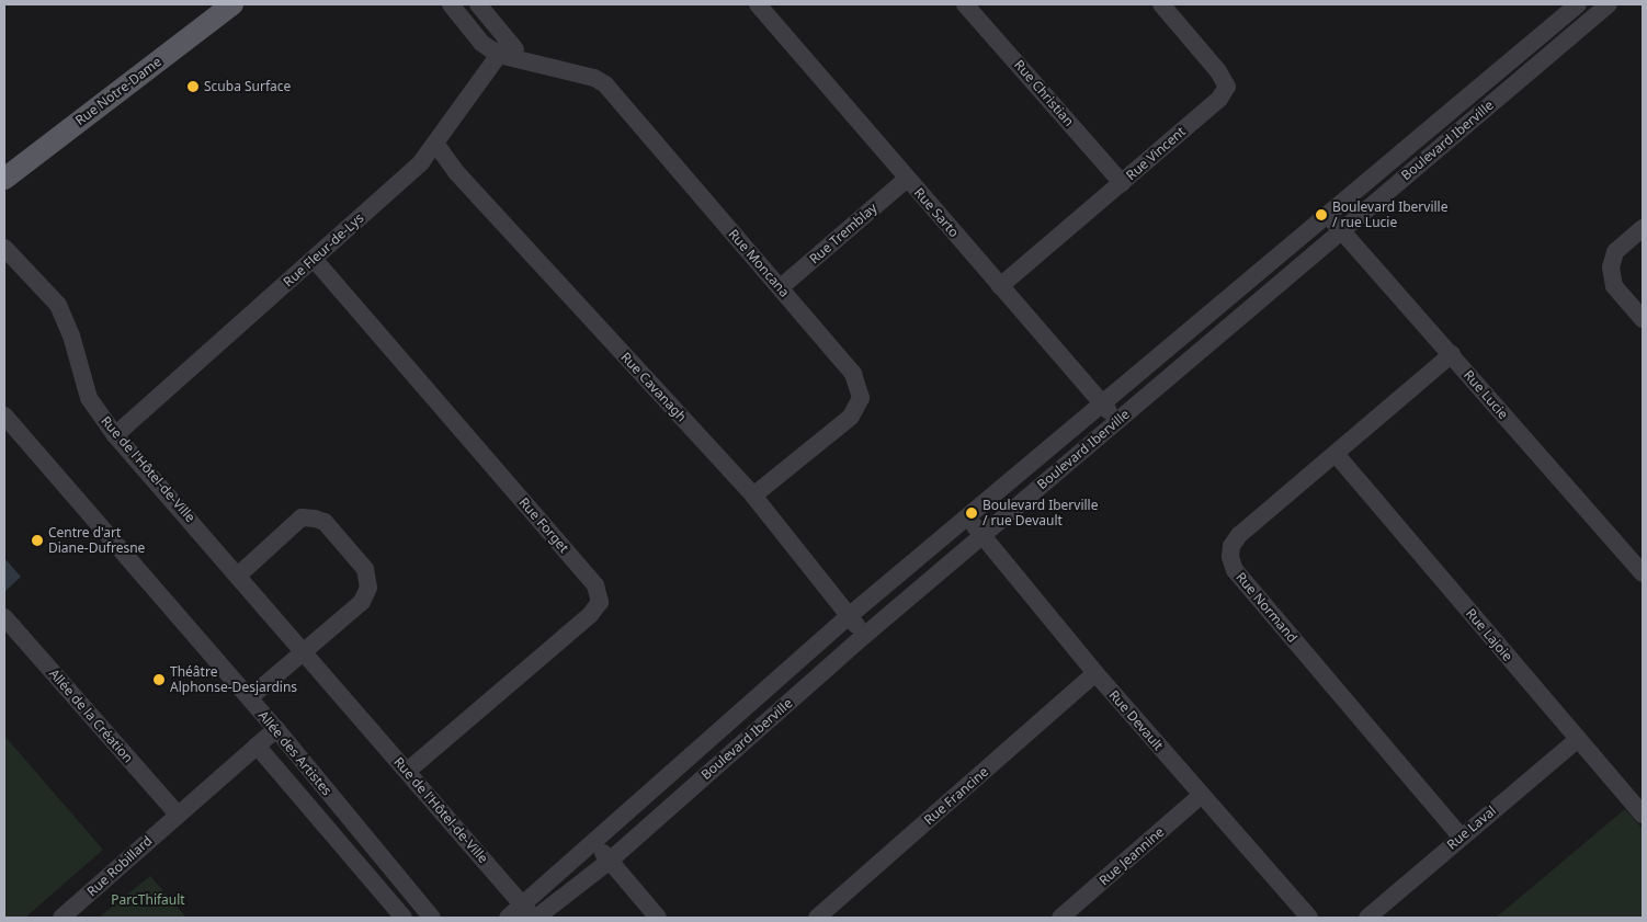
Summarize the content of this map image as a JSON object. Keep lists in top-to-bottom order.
{
  "streets": {
    "main road": ["Rue Notre-Dame"],
    "street": [
      "Rue Christian",
      "Boulevard Iberville",
      "Rue Vincent",
      "Rue Sarto",
      "Rue Tremblay",
      "Rue Fleur-de-Lys",
      "Rue Moncana",
      "Rue Cavanagh",
      "Rue Lucie",
      "Rue de l'Hôtel-de-Ville",
      "Rue Forget",
      "Rue Normand",
      "Rue Lajoie",
      "Allée de la Création",
      "Rue Devault",
      "Allée des Artistes",
      "Rue Francine",
      "Rue Laval",
      "Rue Jeannine",
      "Rue Robillard"
    ]
  },
  "crossings": [
    ["Rue Christian", "Rue Vincent"],
    ["Boulevard Iberville", "Rue Sarto"],
    ["Boulevard Iberville", "Rue Cavanagh"],
    ["Boulevard Iberville", "Rue Lucie"],
    ["Boulevard Iberville", "Rue de l'Hôtel-de-Ville"],
    ["Boulevard Iberville", "Rue Devault"],
    ["Rue Vincent", "Rue Sarto"],
    ["Rue Sarto", "Rue Tremblay"],
    ["Rue Tremblay", "Rue Moncana"],
    ["Rue Fleur-de-Lys", "Rue Moncana"],
    ["Rue Fleur-de-Lys", "Rue Cavanagh"],
    ["Rue Fleur-de-Lys", "Rue de l'Hôtel-de-Ville"],
    ["Rue Fleur-de-Lys", "Rue Forget"],
    ["Rue Moncana", "Rue Cavanagh"],
    ["Rue Lucie", "Rue Normand"],
    ["Rue de l'Hôtel-de-Ville", "Rue Forget"],
    ["Rue Normand", "Rue Lajoie"],
    ["Rue Normand", "Rue Laval"],
    ["Rue Lajoie", "Rue Laval"],
    ["Allée de la Création", "Rue Robillard"],
    ["Rue Devault", "Rue Francine"],
    ["Rue Devault", "Rue Jeannine"],
    ["Allée des Artistes", "Rue Robillard"]
  ],
  "parks": ["ParcThifault"],
  "places": [
    "Scuba Surface",
    "Boulevard Iberville / rue Lucie",
    "Boulevard Iberville / rue Devault",
    "Centre d'art Diane-Dufresne",
    "Théâtre Alphonse-Desjardins"
  ]
}
